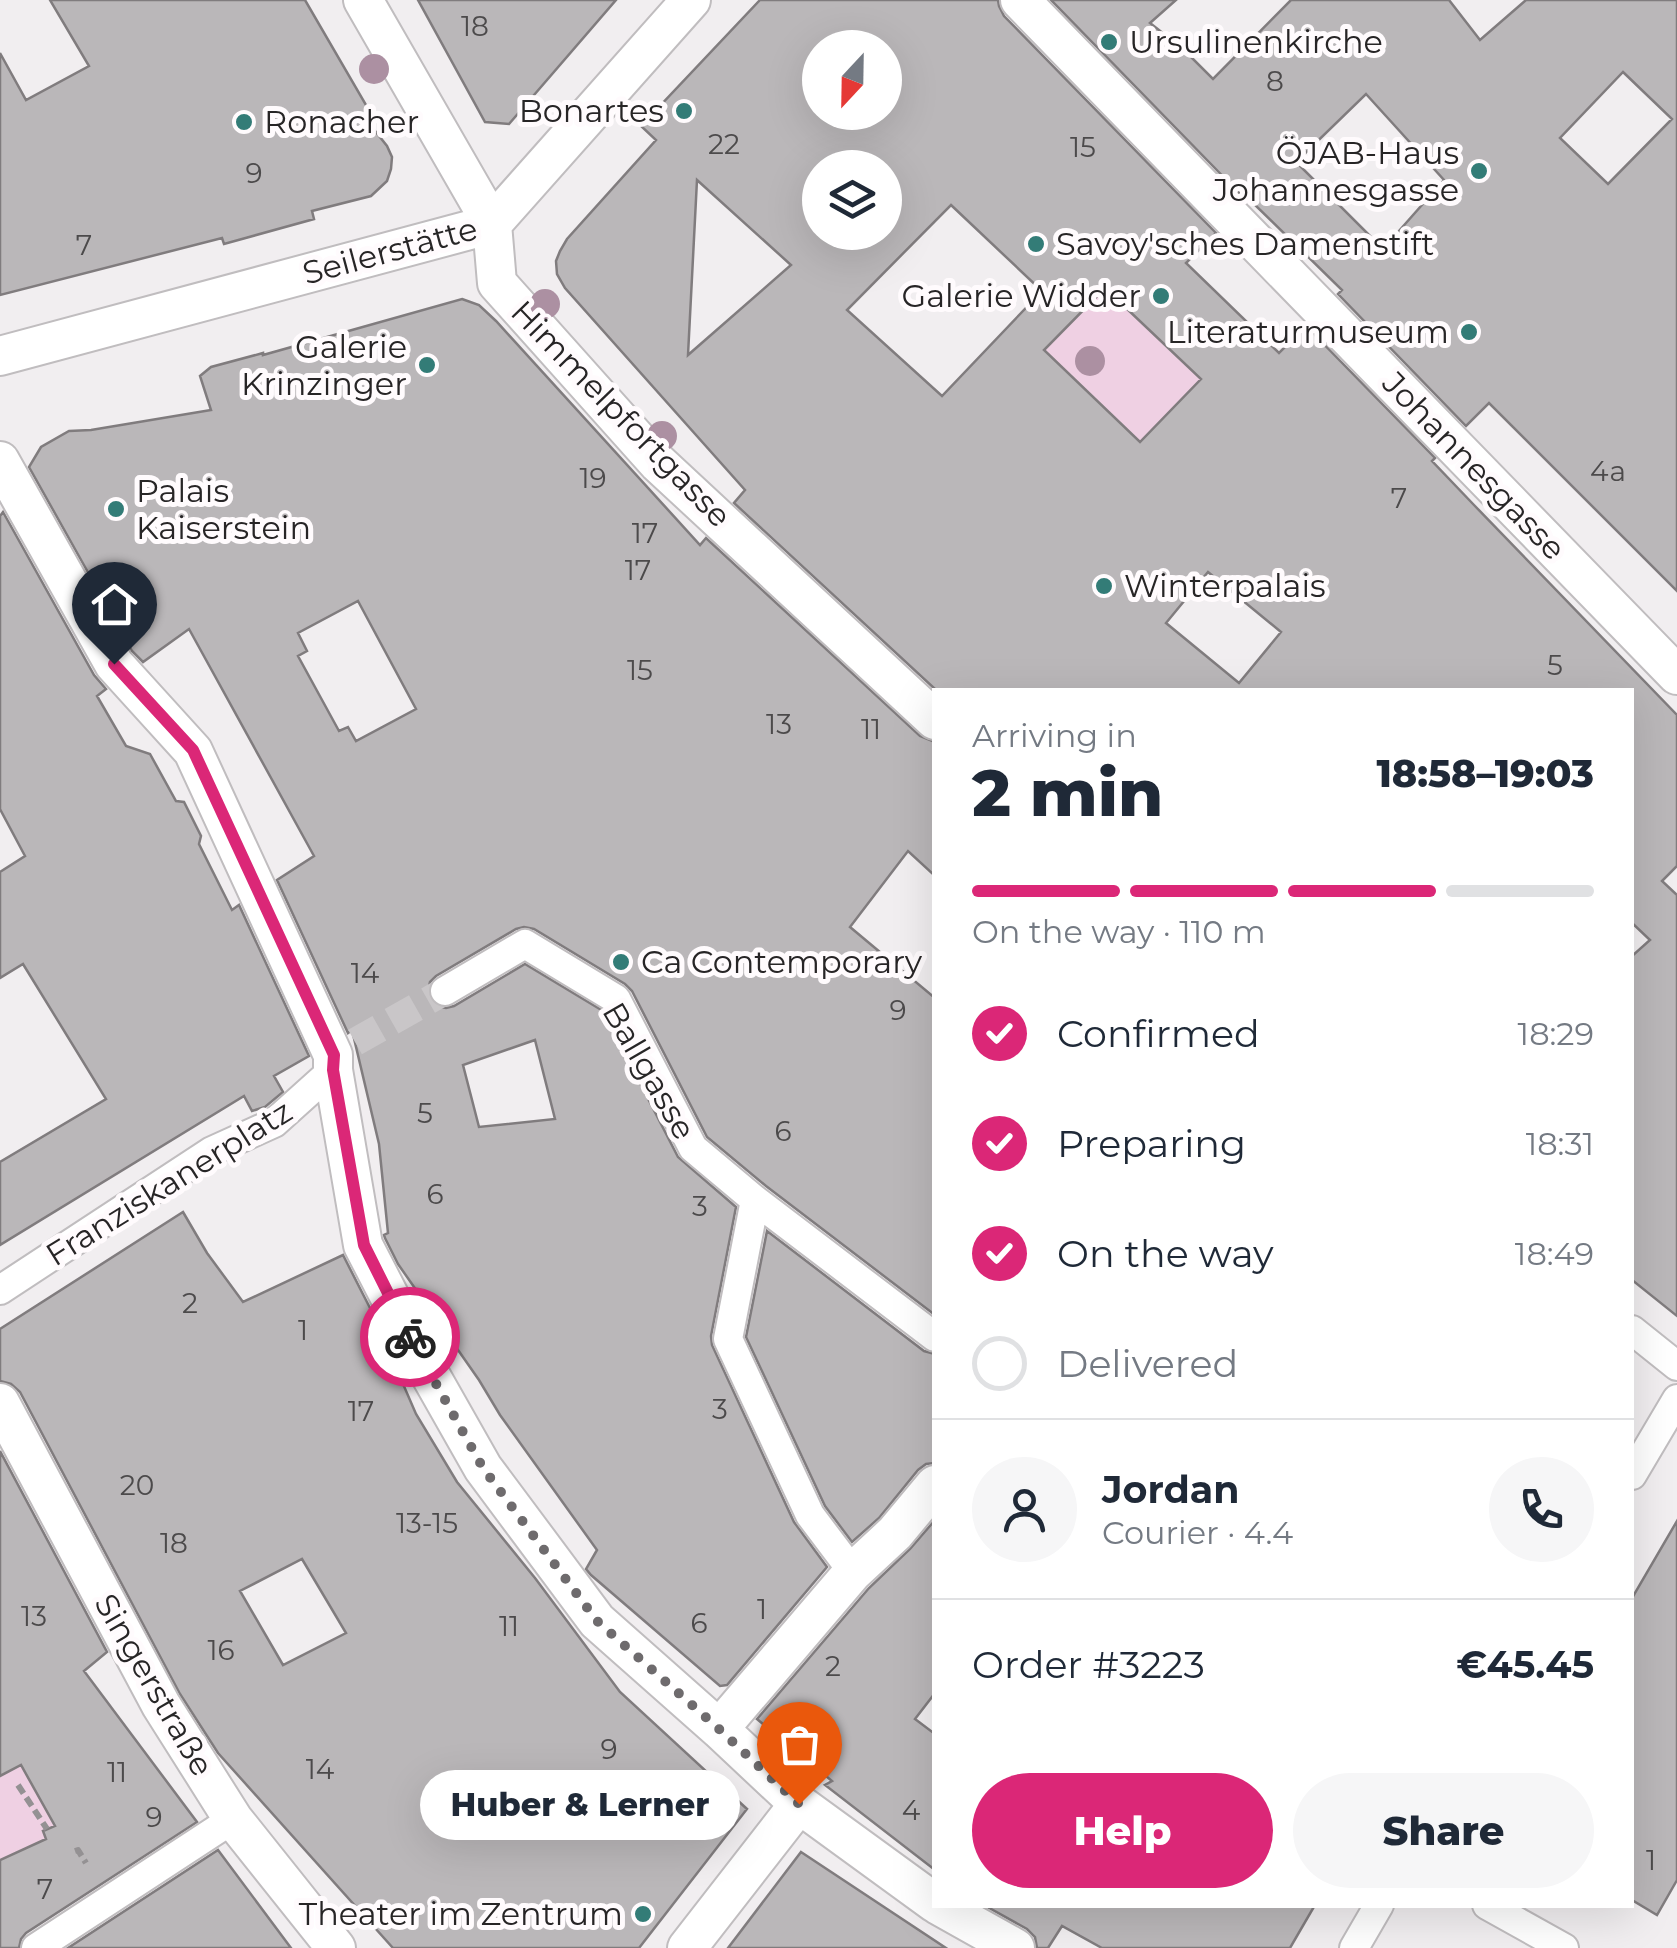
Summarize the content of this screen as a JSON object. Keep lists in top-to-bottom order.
{
  "streets": {
    "street": [
      "Seilerstätte",
      "Himmelpfortgasse",
      "Johannesgasse",
      "Ballgasse",
      "Franziskanerplatz",
      "Singerstraße"
    ]
  },
  "crossings": [
    ["Seilerstätte", "Himmelpfortgasse"]
  ],
  "places": [
    "Ursulinenkirche",
    "Bonartes",
    "Ronacher",
    "ÖJAB-Haus Johannesgasse",
    "Savoy'sches Damenstift",
    "Galerie Widder",
    "Literaturmuseum",
    "Galerie Krinzinger",
    "Palais Kaiserstein",
    "Winterpalais",
    "Ca Contemporary",
    "Huber & Lerner",
    "Theater im Zentrum"
  ],
  "house_numbers": [
    "18",
    "8",
    "22",
    "15",
    "9",
    "7",
    "4a",
    "19",
    "7",
    "17",
    "17",
    "5",
    "15",
    "13",
    "11",
    "14",
    "9",
    "5",
    "6",
    "6",
    "3",
    "2",
    "1",
    "3",
    "17",
    "20",
    "13-15",
    "18",
    "1",
    "13",
    "6",
    "11",
    "16",
    "2",
    "9",
    "14",
    "11",
    "4",
    "9",
    "1",
    "7"
  ],
  "north": "bottom",
  "page": {
    "heading": ["2 min", "Arriving in", "18:58–19:03"],
    "panel": [
      "Jordan",
      "Courier · 4.4",
      "Order #3223",
      "€45.45"
    ],
    "bar": "On the way · 110 m",
    "list": [
      ["Confirmed", "18:29"],
      ["Preparing", "18:31"],
      ["On the way", "18:49"],
      "Delivered"
    ],
    "buttons": ["Help", "Share"],
    "bubble": "Huber & Lerner"
  }
}
